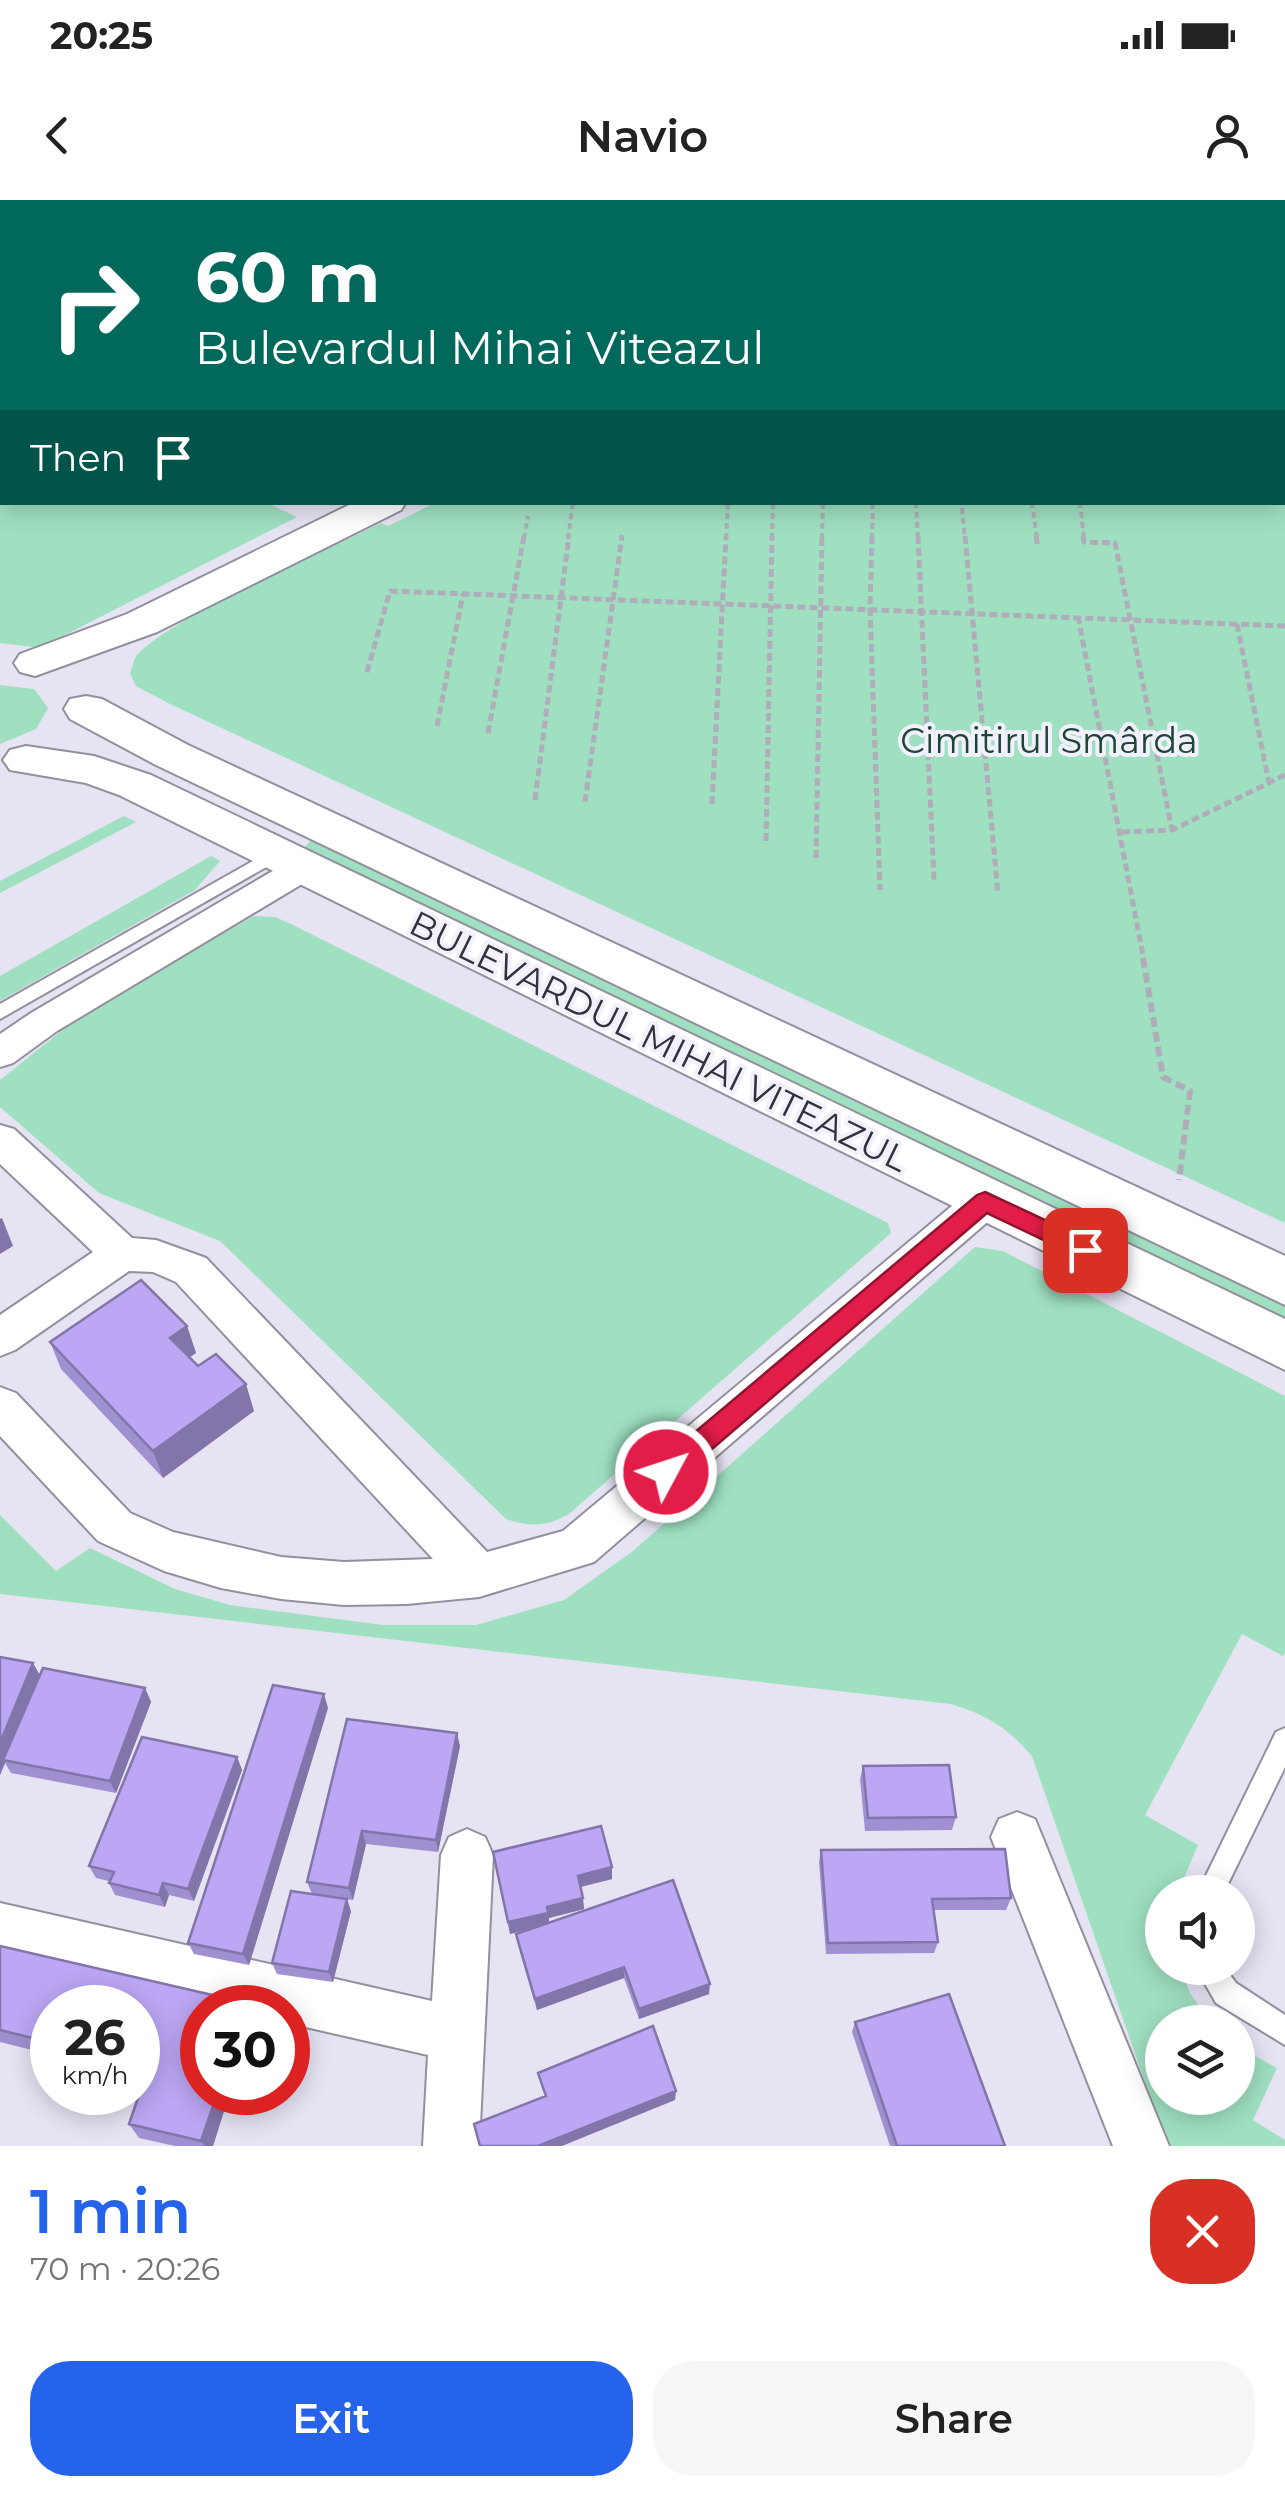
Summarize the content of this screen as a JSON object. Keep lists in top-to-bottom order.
{
  "streets": {
    "main road": ["BULEVARDUL MIHAI VITEAZUL"]
  },
  "parks": ["Cimitirul Smârda"],
  "page": {
    "status": "20:25",
    "header": "Navio",
    "turn": ["60 m", "Bulevardul Mihai Viteazul"],
    "then": "Then",
    "speed": "26 km/h",
    "limit": "30",
    "heading": ["1 min", "70 m · 20:26"],
    "buttons": ["Exit", "Share"]
  }
}
